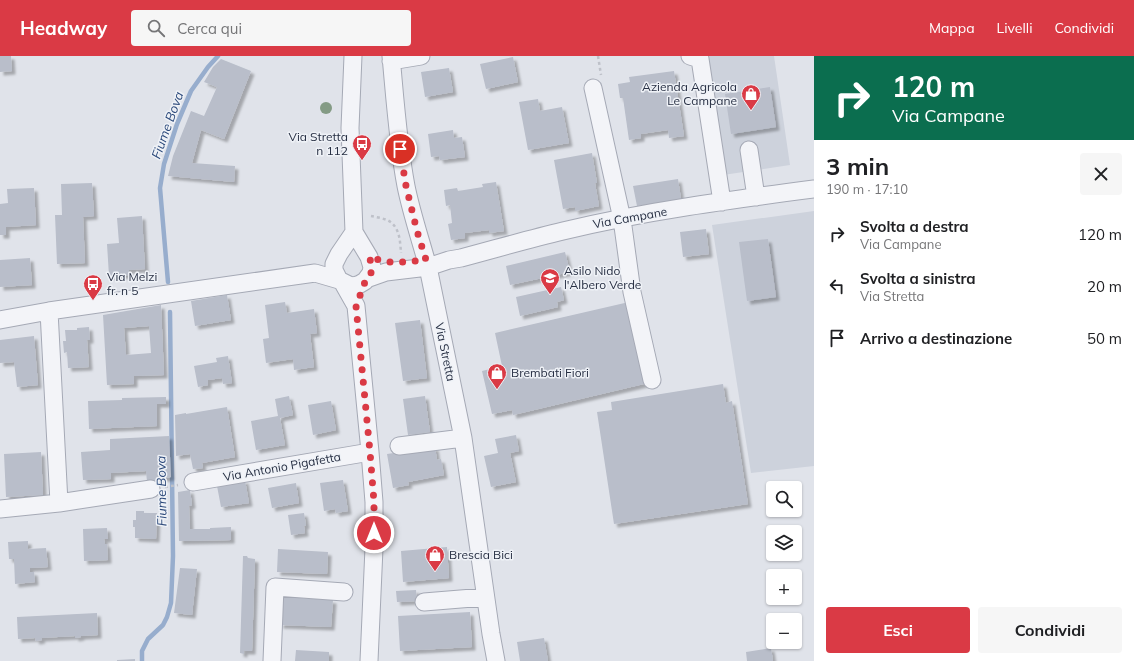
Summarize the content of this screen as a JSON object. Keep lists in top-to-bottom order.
{
  "streets": {
    "street": ["Via Campane", "Via Stretta", "Via Antonio Pigafetta"]
  },
  "crossings": [
    ["Via Campane", "Via Stretta"]
  ],
  "water": ["Fiume Bova"],
  "places": {
    "shop": ["Azienda Agricola Le Campane", "Brembati Fiori", "Brescia Bici"],
    "bus stop": ["Via Stretta n 112", "Via Melzi fr. n 5"],
    "school or university": ["Asilo Nido l'Albero Verde"]
  },
  "page": {
    "header": "Headway",
    "search": "Cerca qui",
    "nav": ["Mappa", "Livelli", "Condividi"],
    "turn": ["120 m", "Via Campane"],
    "heading": ["3 min", "190 m · 17:10"],
    "list": [
      {
        "name": "Svolta a destra",
        "note": "Via Campane",
        "value": "120 m"
      },
      {
        "name": "Svolta a sinistra",
        "note": "Via Stretta",
        "value": "20 m"
      },
      {
        "name": "Arrivo a destinazione",
        "value": "50 m"
      }
    ],
    "map_buttons": ["+", "−"],
    "buttons": ["Esci", "Condividi"]
  }
}
